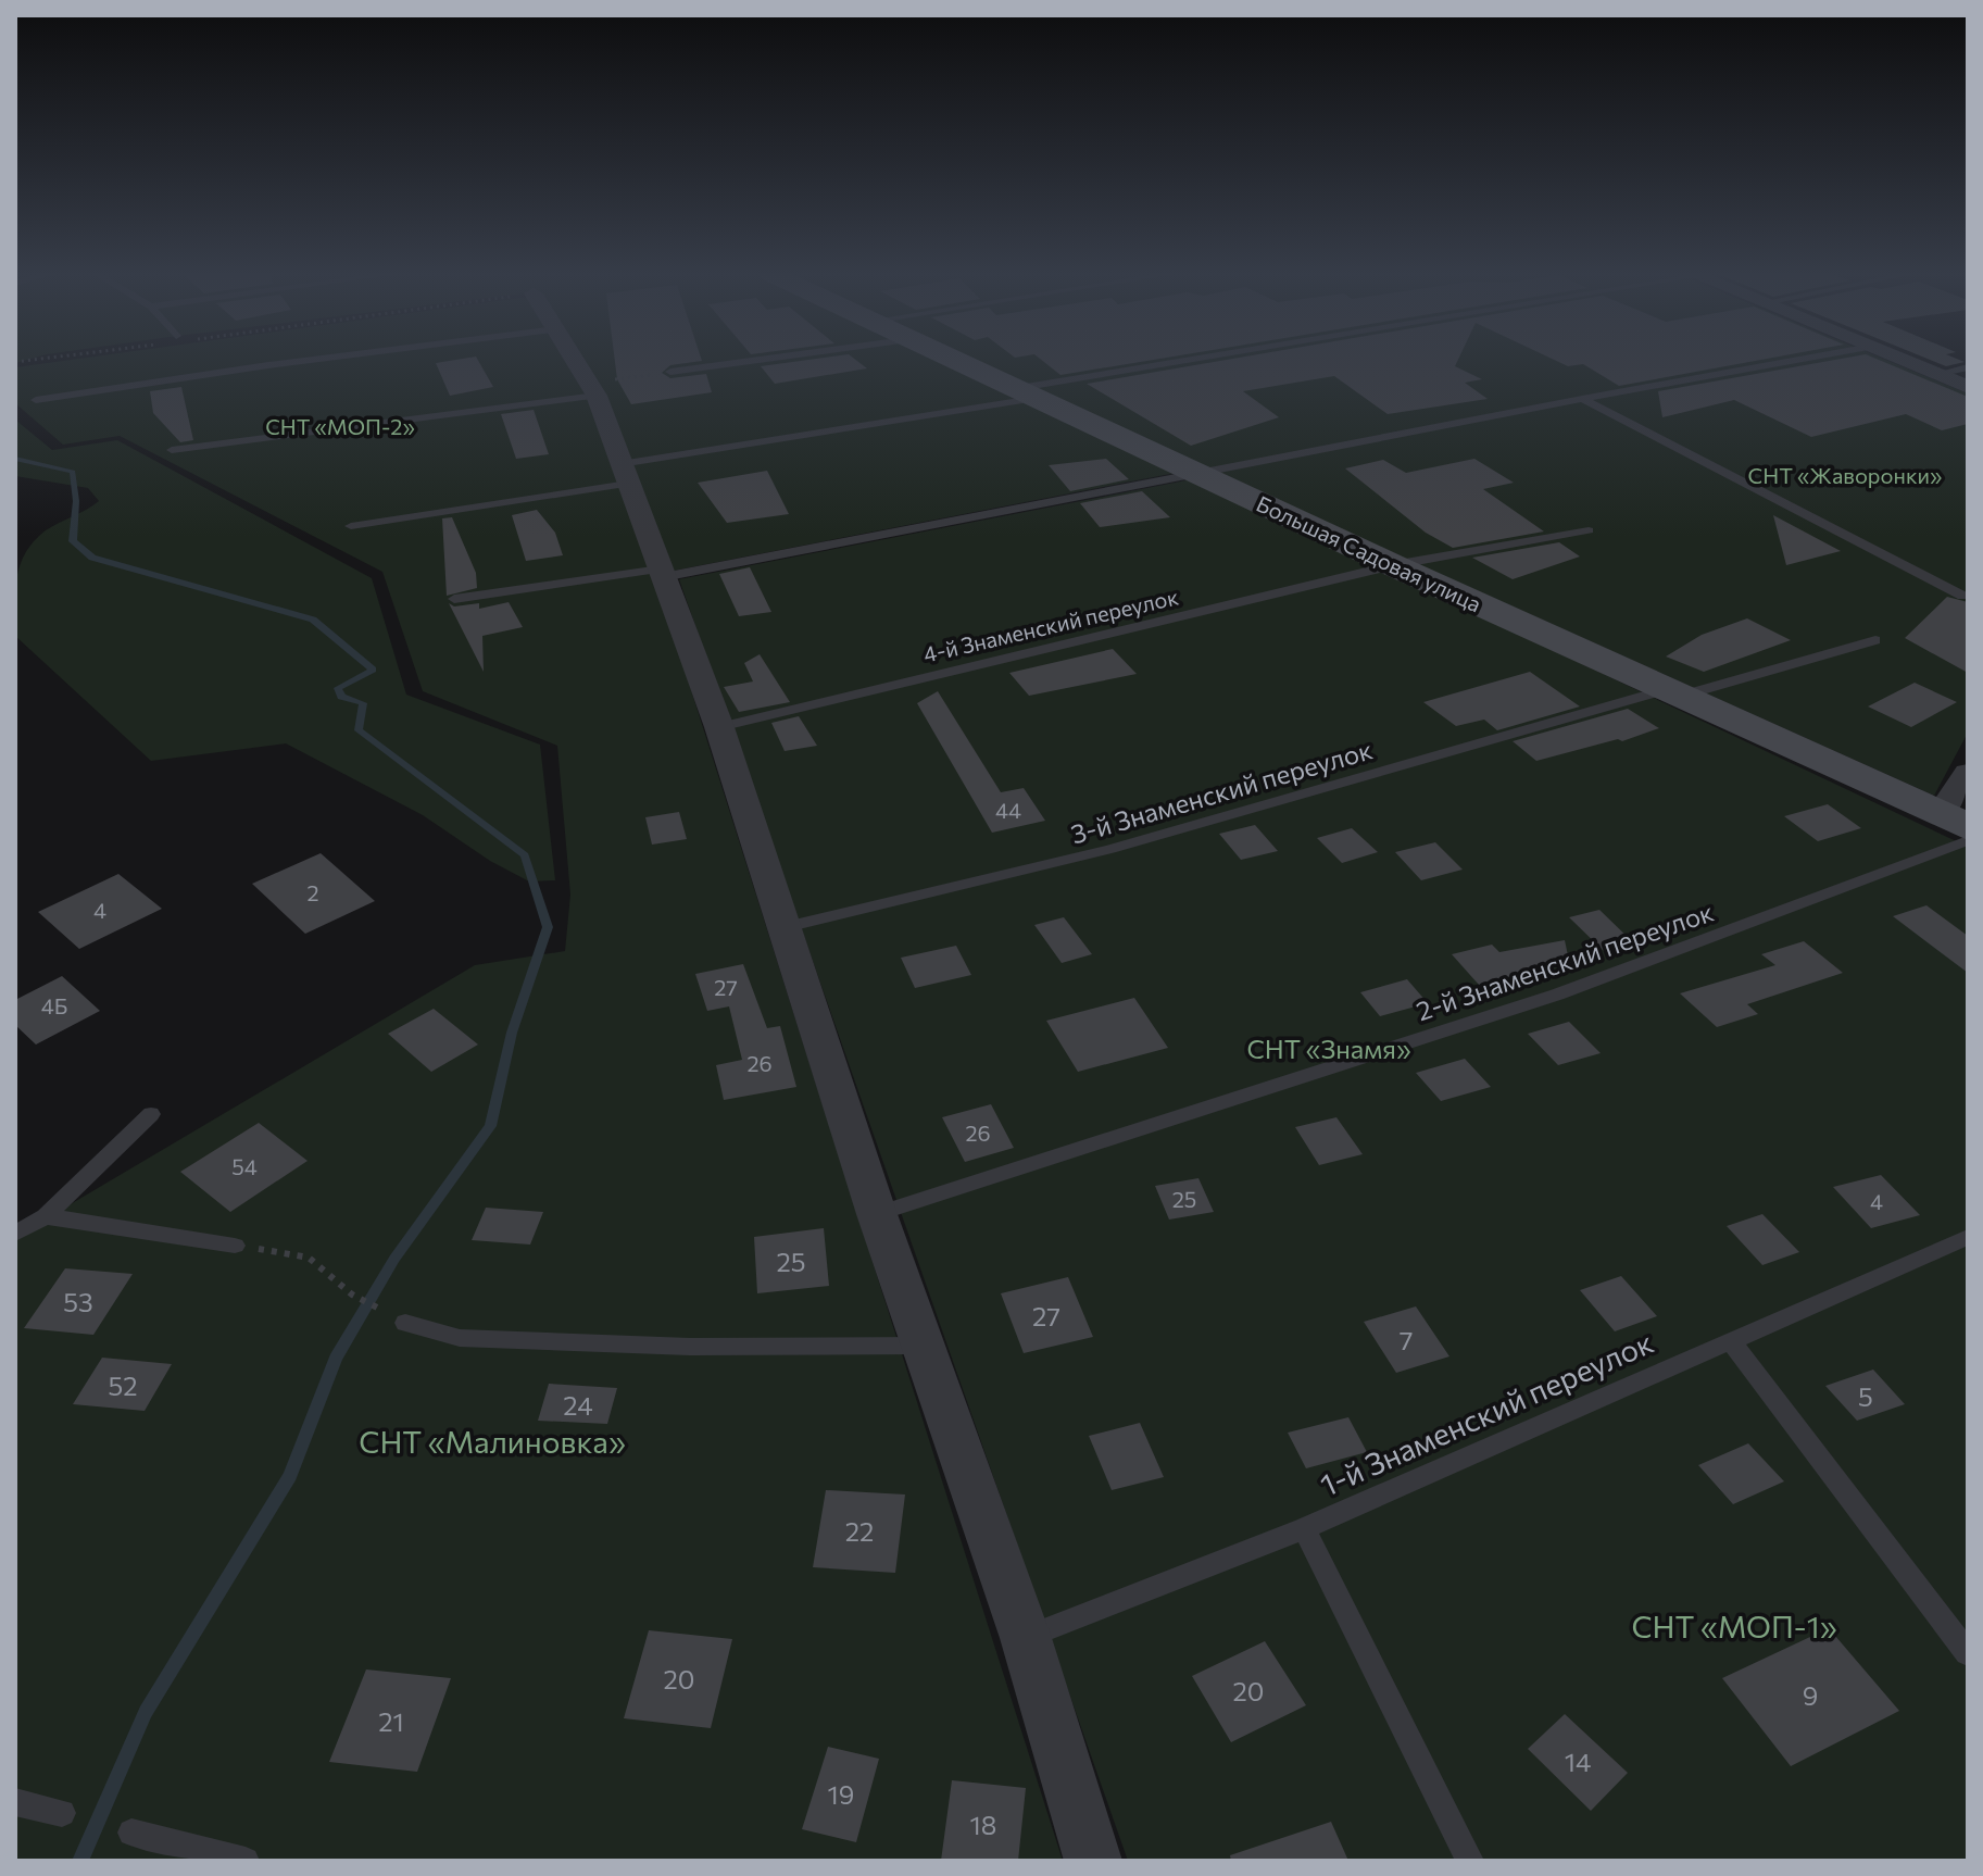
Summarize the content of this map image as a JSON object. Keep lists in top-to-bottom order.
{
  "streets": {
    "street": ["Большая Садовая улица"],
    "lane": [
      "4-й Знаменский переулок",
      "3-й Знаменский переулок",
      "2-й Знаменский переулок",
      "1-й Знаменский переулок"
    ]
  },
  "crossings": [
    ["Большая Садовая улица", "4-й Знаменский переулок"],
    ["Большая Садовая улица", "3-й Знаменский переулок"]
  ],
  "parks": [
    "СНТ «МОП-2»",
    "СНТ «Жаворонки»",
    "СНТ «Знамя»",
    "СНТ «Малиновка»",
    "СНТ «МОП-1»"
  ],
  "house_numbers": [
    "44",
    "2",
    "4",
    "27",
    "4Б",
    "26",
    "26",
    "54",
    "25",
    "4",
    "25",
    "53",
    "27",
    "7",
    "52",
    "5",
    "24",
    "22",
    "20",
    "20",
    "9",
    "21",
    "14",
    "19",
    "18"
  ]
}
